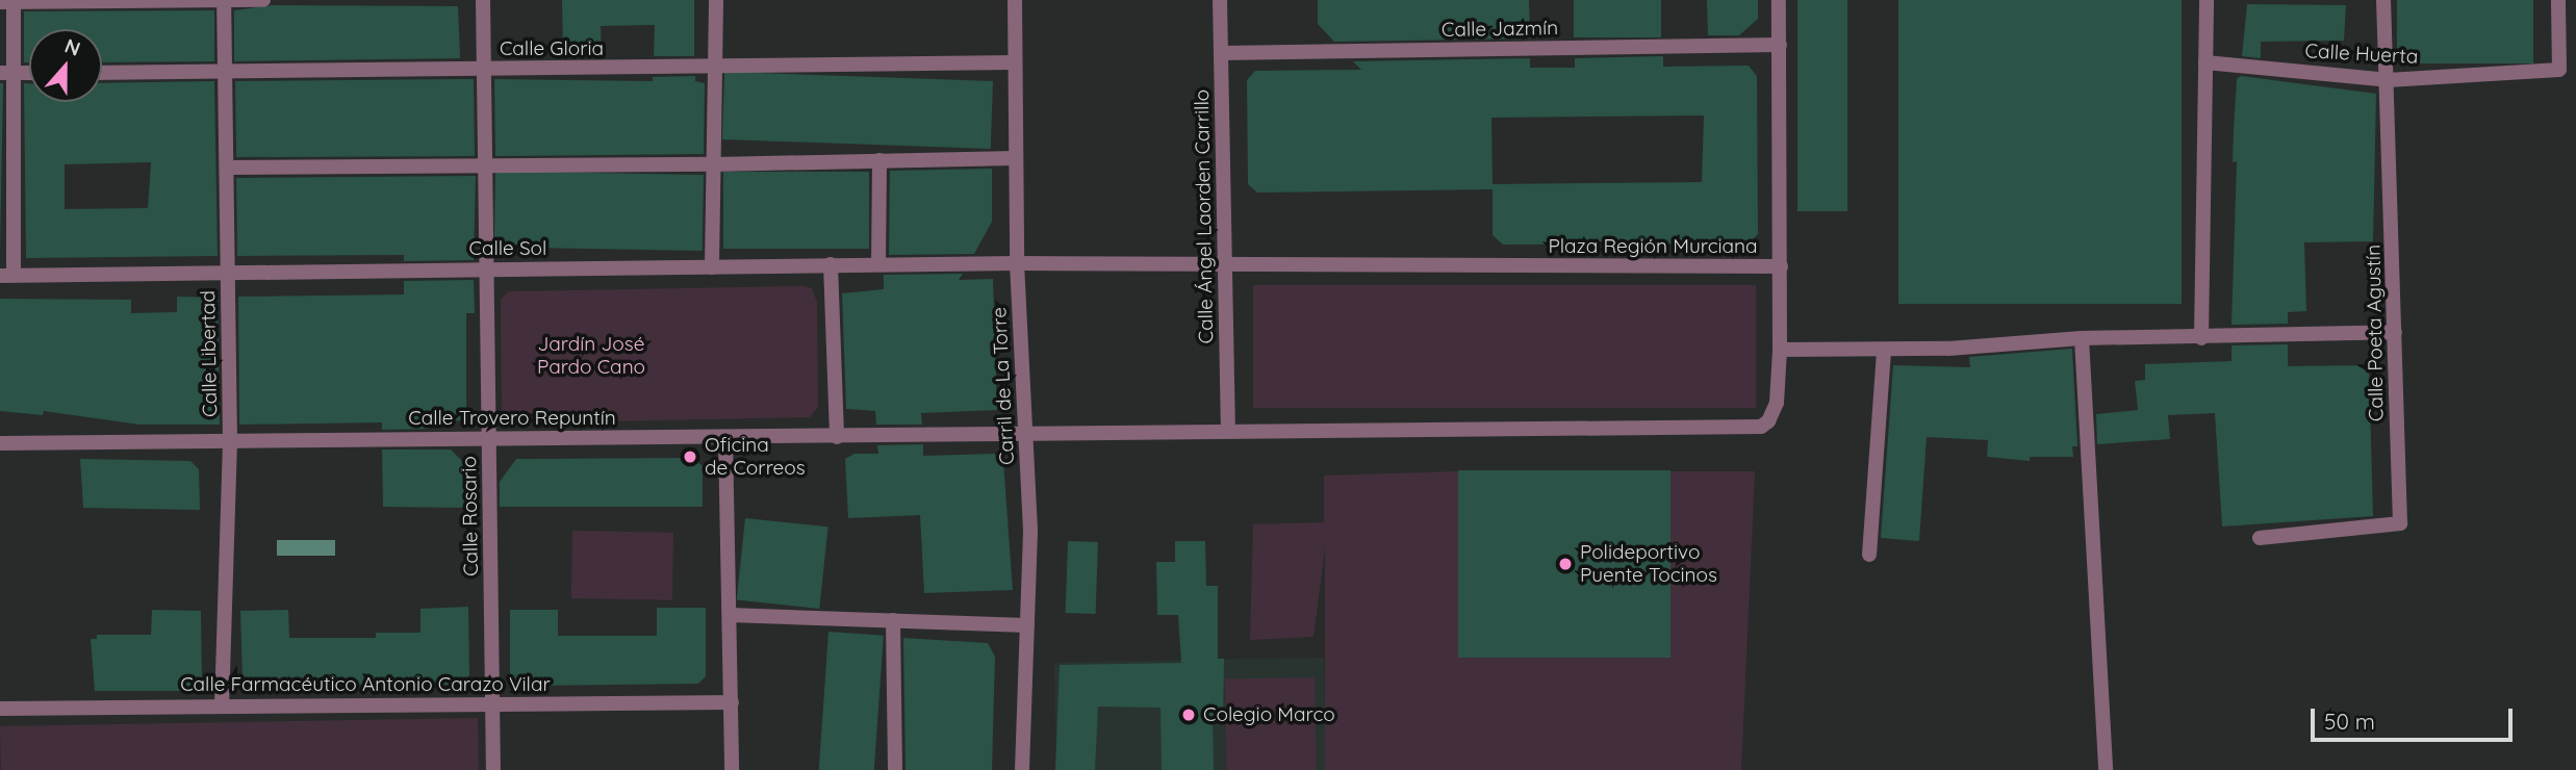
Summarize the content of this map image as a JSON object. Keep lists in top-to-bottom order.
{
  "streets": {
    "street": [
      "Calle Jazmín",
      "Calle Gloria",
      "Calle Huerta",
      "Calle Ángel Laorden Carrillo",
      "Plaza Región Murciana",
      "Calle Sol",
      "Calle Poeta Agustín",
      "Calle Libertad",
      "Carril de La Torre",
      "Calle Trovero Repuntín",
      "Calle Rosario",
      "Calle Farmacéutico Antonio Carazo Vilar"
    ]
  },
  "crossings": [
    ["Calle Jazmín", "Calle Ángel Laorden Carrillo"],
    ["Calle Gloria", "Calle Libertad"],
    ["Calle Gloria", "Carril de La Torre"],
    ["Calle Gloria", "Calle Rosario"],
    ["Calle Huerta", "Calle Poeta Agustín"],
    ["Calle Ángel Laorden Carrillo", "Plaza Región Murciana"],
    ["Plaza Región Murciana", "Calle Sol"],
    ["Plaza Región Murciana", "Carril de La Torre"],
    ["Plaza Región Murciana", "Calle Trovero Repuntín"],
    ["Calle Sol", "Calle Libertad"],
    ["Calle Sol", "Carril de La Torre"],
    ["Calle Sol", "Calle Rosario"],
    ["Calle Libertad", "Calle Trovero Repuntín"],
    ["Calle Libertad", "Calle Farmacéutico Antonio Carazo Vilar"],
    ["Carril de La Torre", "Calle Trovero Repuntín"],
    ["Calle Trovero Repuntín", "Calle Rosario"],
    ["Calle Rosario", "Calle Farmacéutico Antonio Carazo Vilar"]
  ],
  "parks": ["Jardín José Pardo Cano"],
  "places": ["Oficina de Correos", "Polideportivo Puente Tocinos", "Colegio Marco"],
  "scale_bar": "50 m",
  "north": "top"
}
